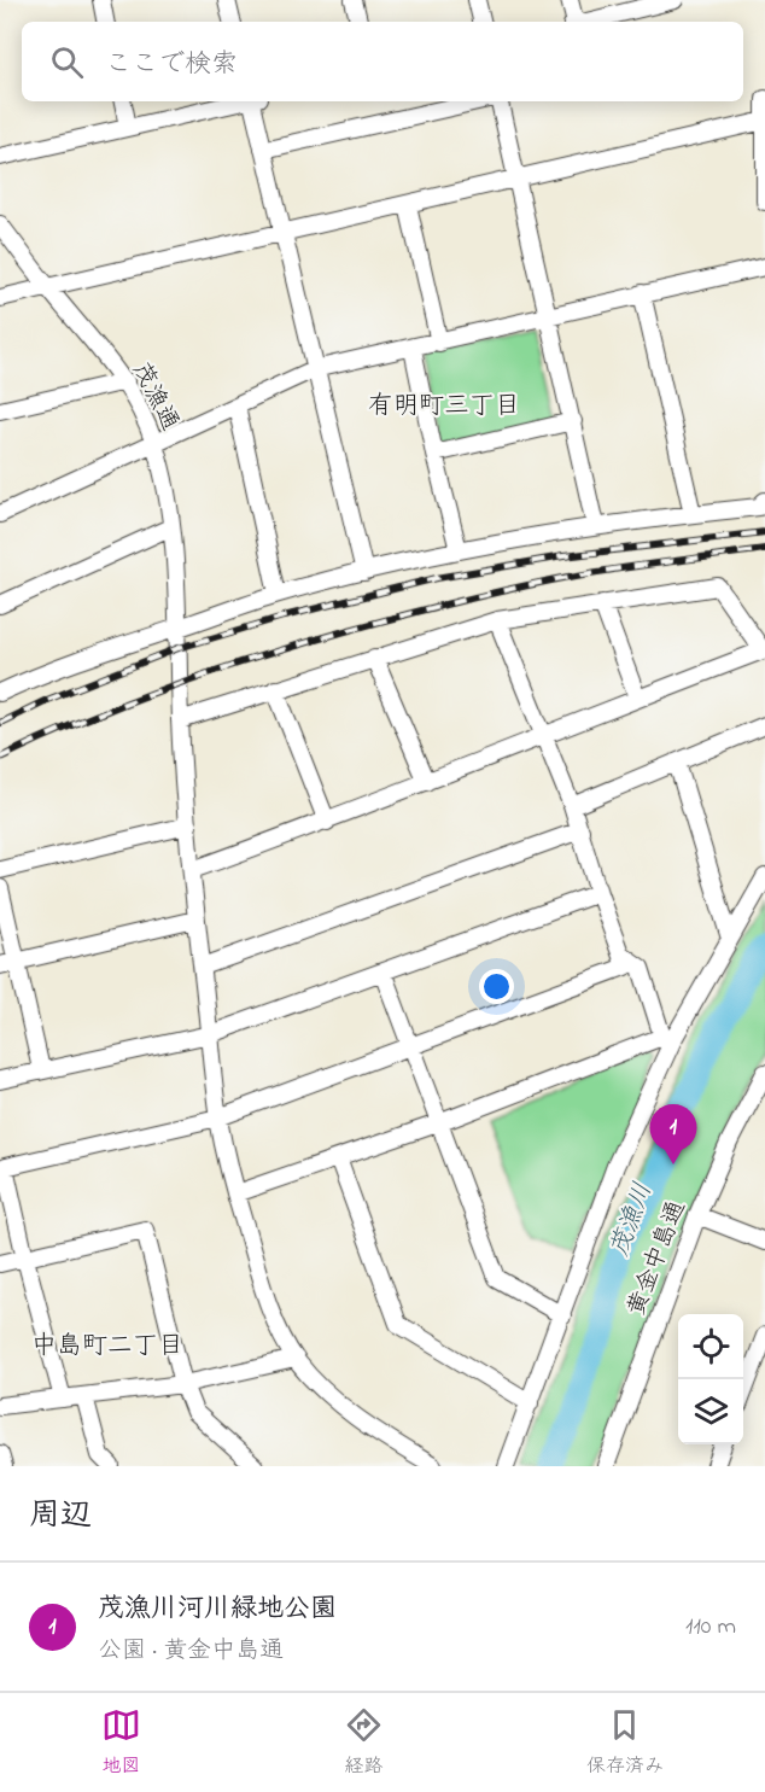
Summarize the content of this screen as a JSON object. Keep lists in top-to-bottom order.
{
  "streets": {
    "street": ["茂漁通", "黄金中島通"]
  },
  "districts": ["有明町三丁目", "中島町二丁目"],
  "water": ["茂漁川"],
  "page": {
    "search": "ここで検索",
    "pins": "1",
    "heading": "周辺",
    "list": [
      {
        "mark": "1",
        "name": "茂漁川河川緑地公園",
        "note": "公園 · 黄金中島通",
        "value": "110 m"
      }
    ],
    "nav": ["地図", "経路", "保存済み"]
  }
}
